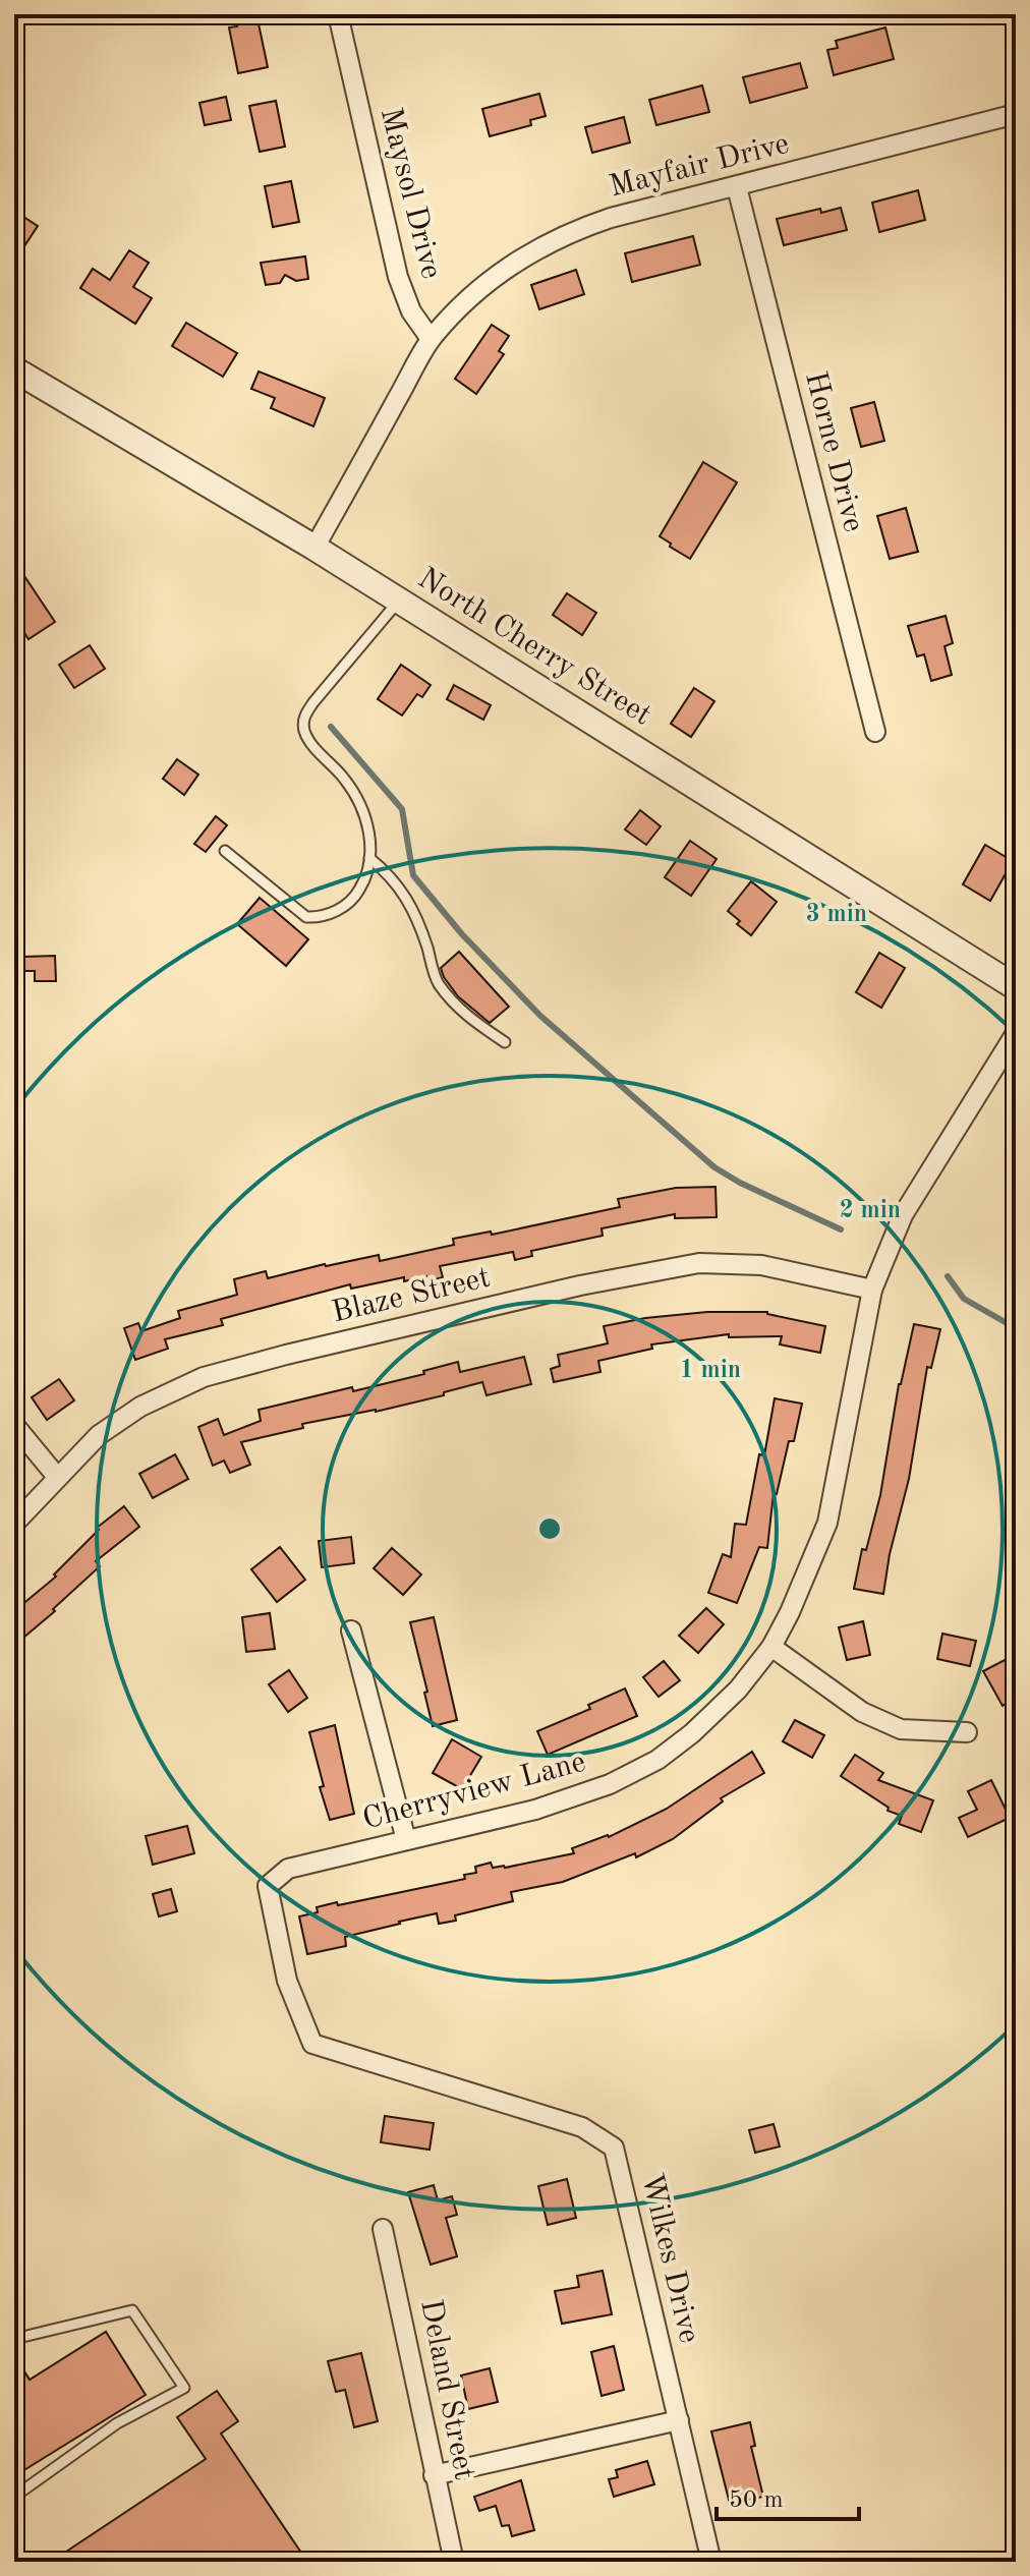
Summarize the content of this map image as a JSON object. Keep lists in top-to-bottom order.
{
  "streets": {
    "street": [
      "Mayfair Drive",
      "Maysol Drive",
      "Horne Drive",
      "North Cherry Street",
      "Blaze Street",
      "Cherryview Lane",
      "Wilkes Drive",
      "Deland Street"
    ]
  },
  "crossings": [
    ["Mayfair Drive", "Maysol Drive"],
    ["Mayfair Drive", "Horne Drive"],
    ["Blaze Street", "Cherryview Lane"],
    ["Cherryview Lane", "Wilkes Drive"]
  ],
  "scale_bar": "50 m",
  "rings": ["3 min", "2 min", "1 min"]
}
